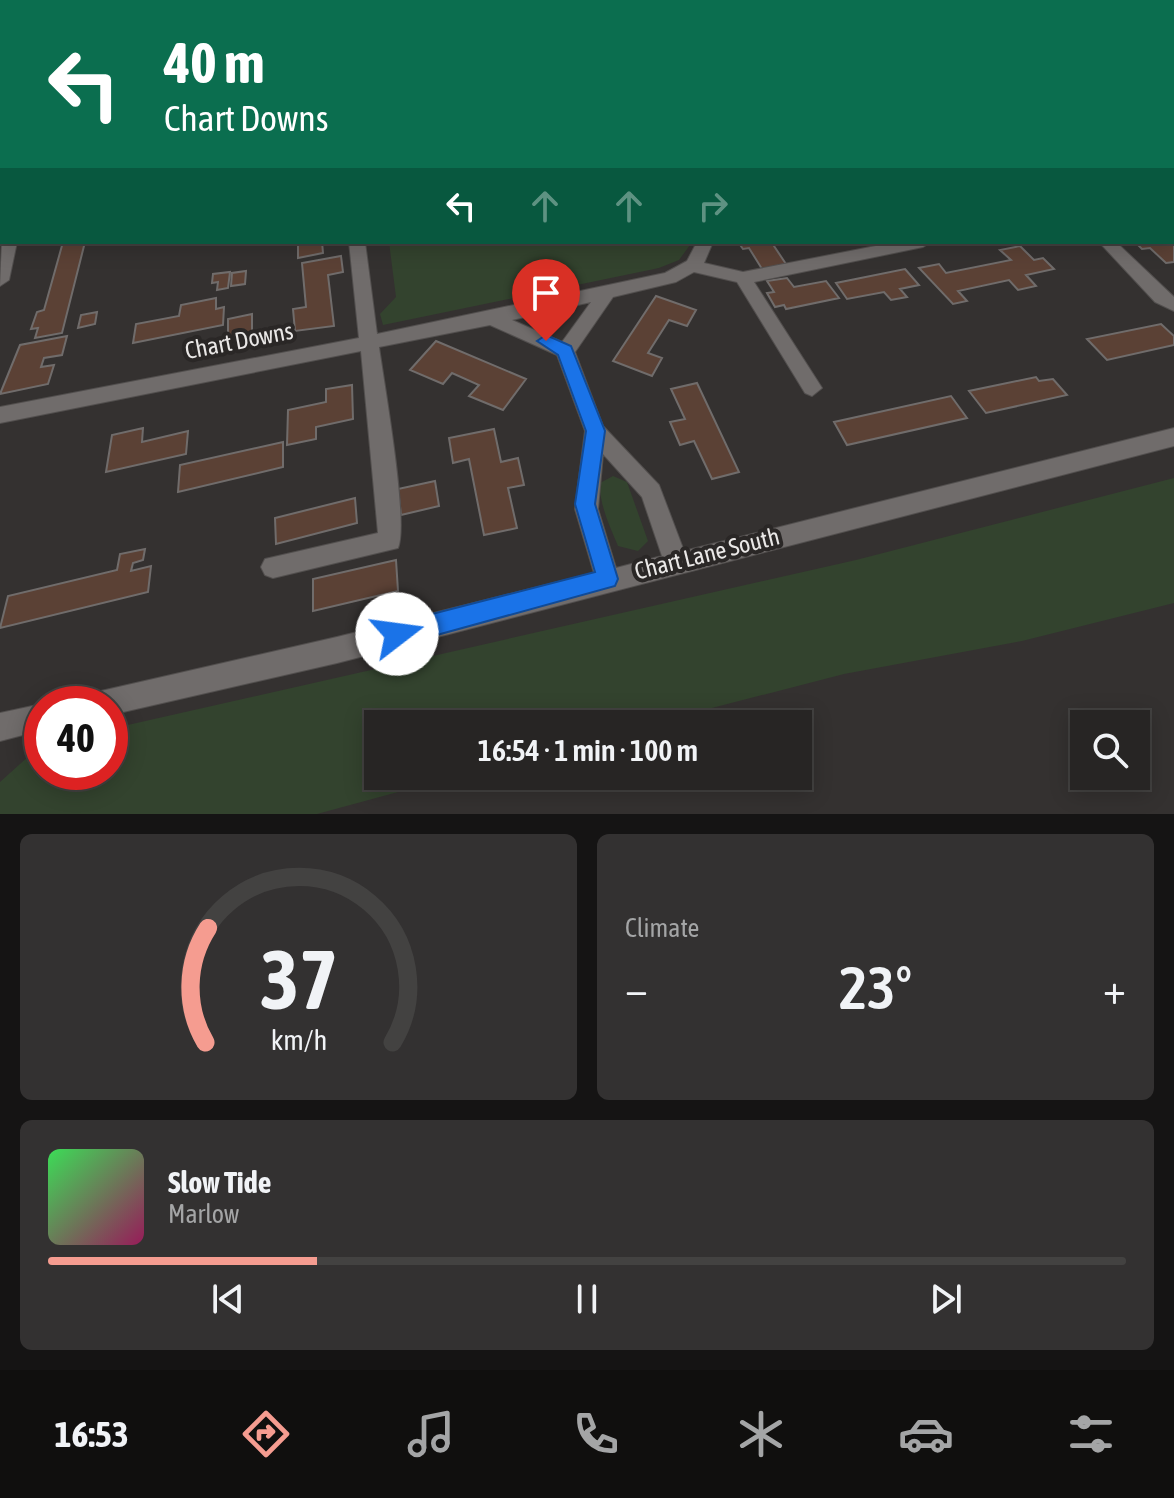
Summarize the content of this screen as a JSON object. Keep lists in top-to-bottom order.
{
  "streets": {
    "street": ["Chart Downs", "Chart Lane South"]
  },
  "page": {
    "turn": ["40 m", "Chart Downs"],
    "limit": "40",
    "trip": "16:54 · 1 min · 100 m",
    "tile": "Climate",
    "heat": ["−", "23°", "+"],
    "song": ["Slow Tide", "Marlow"],
    "tabs": "16:53",
    "gauge": ["37", "km/h"]
  }
}
